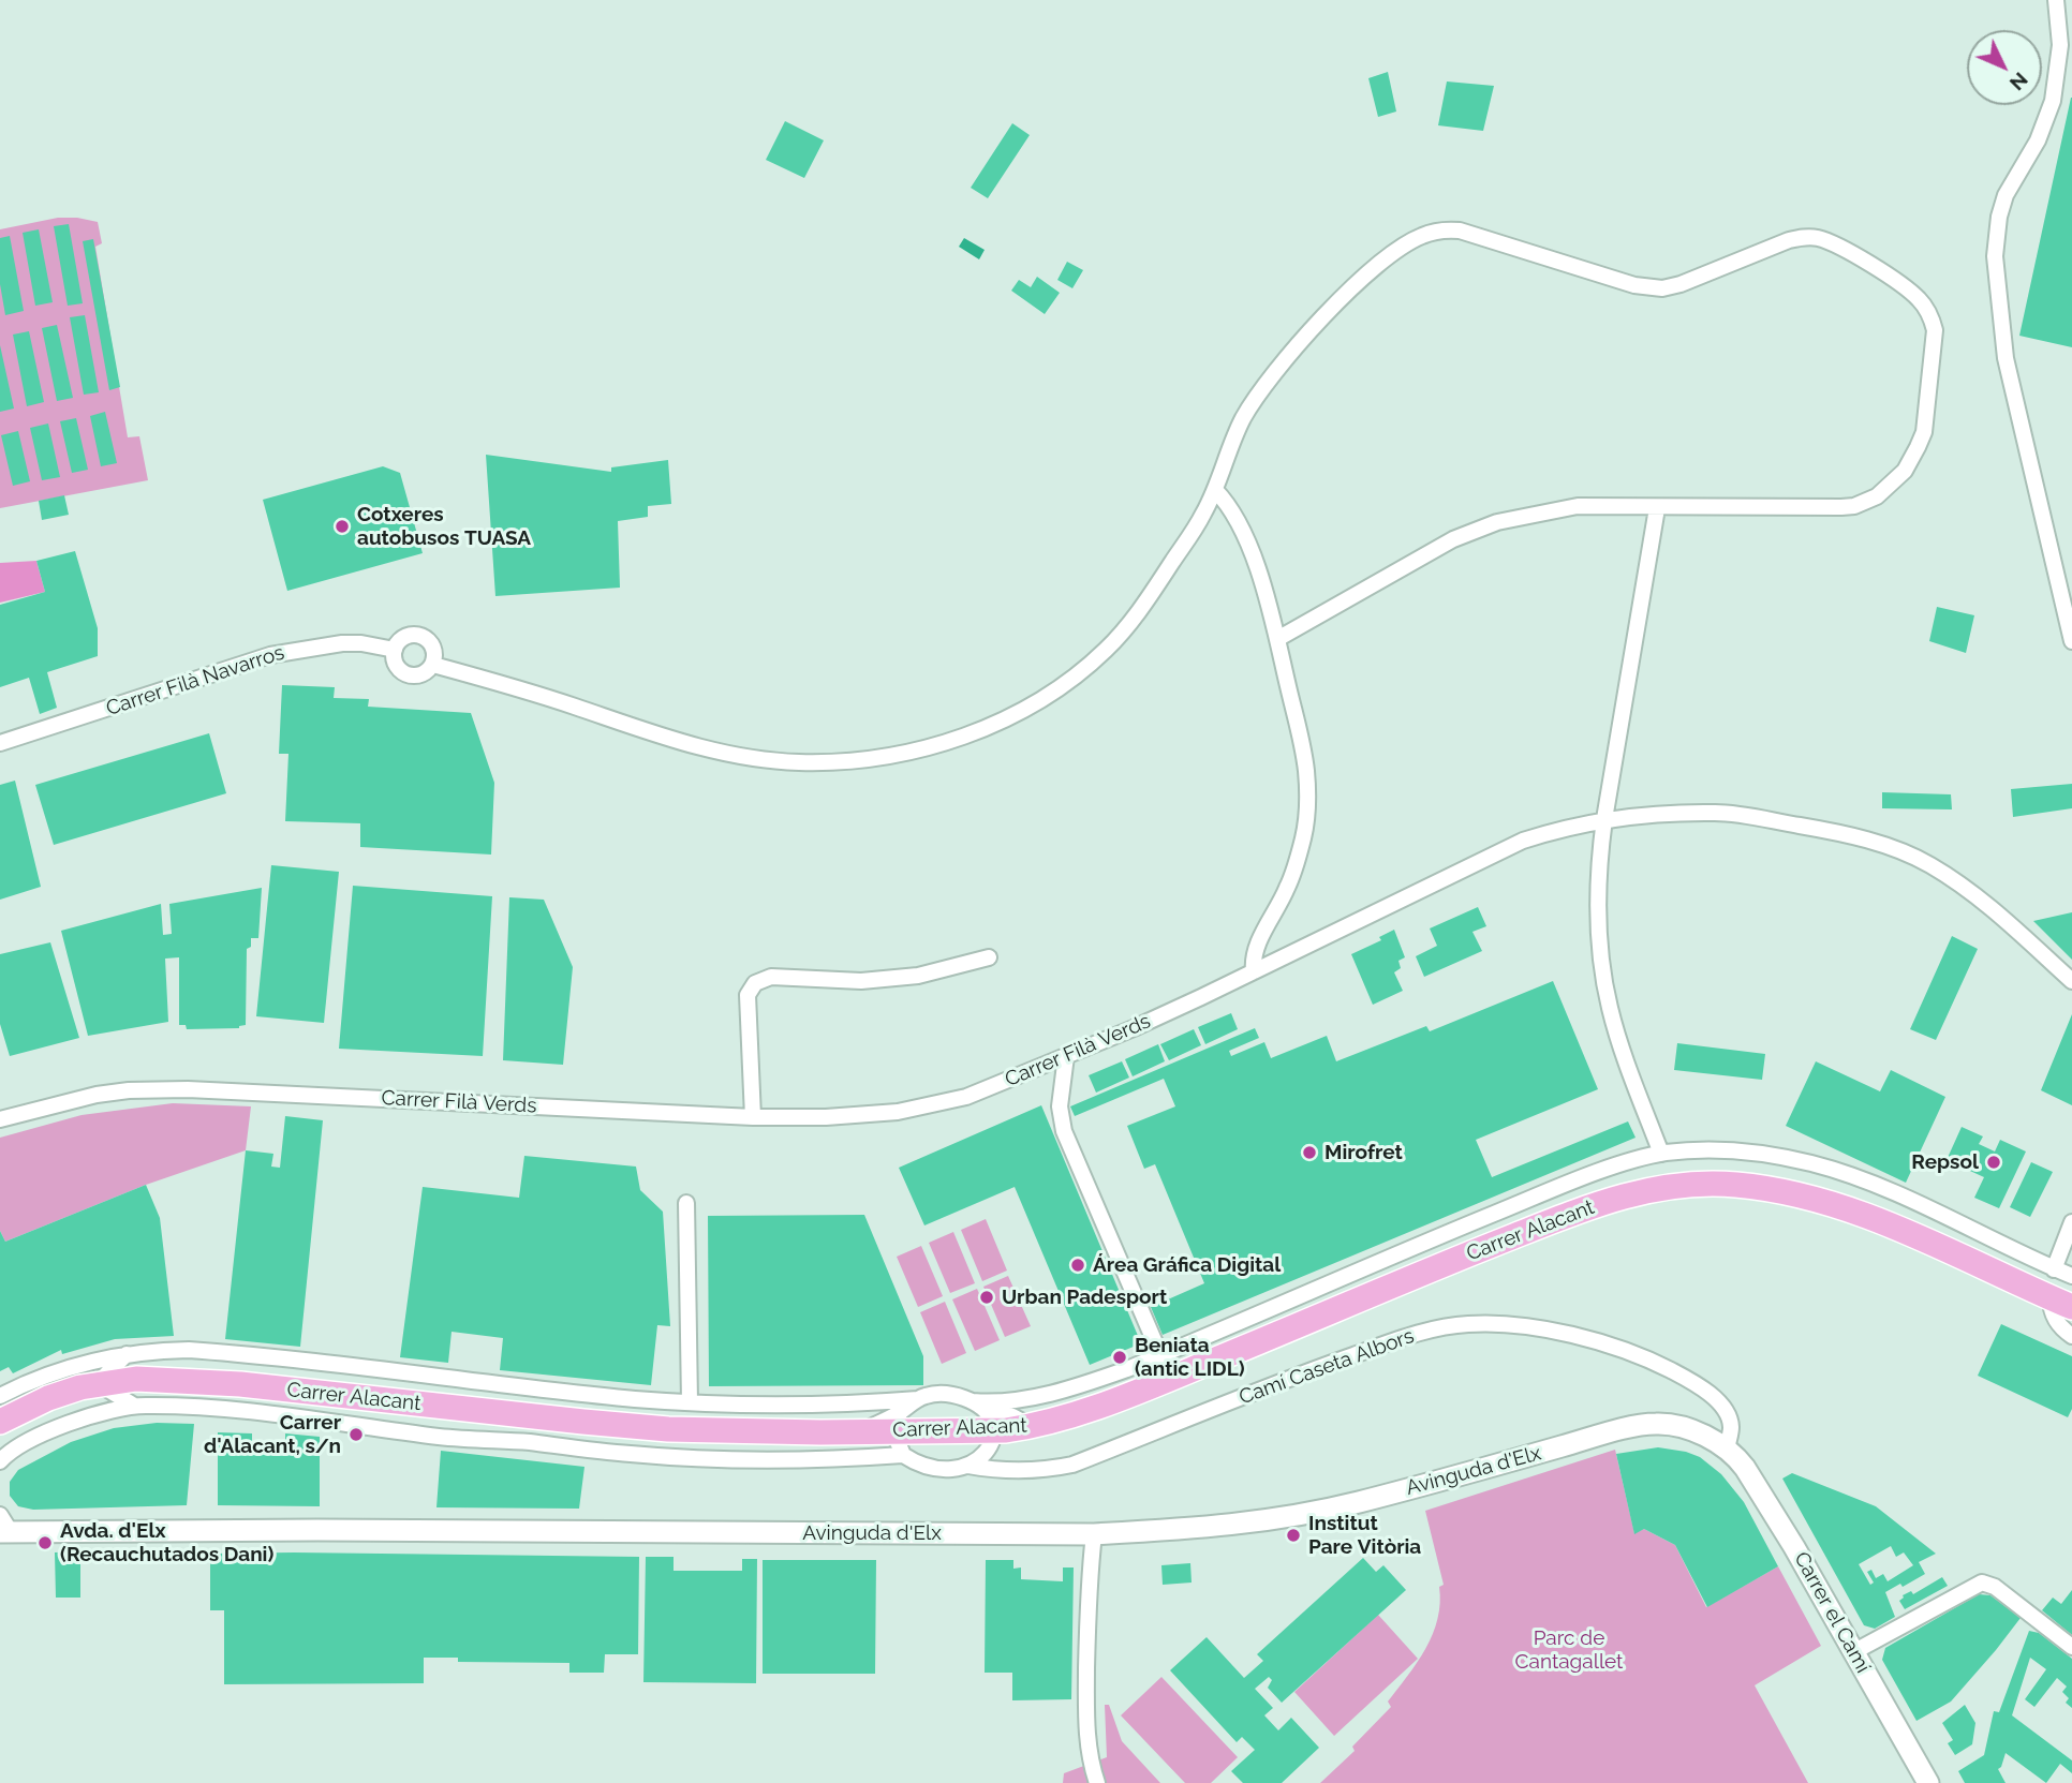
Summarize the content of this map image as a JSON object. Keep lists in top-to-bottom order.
{
  "streets": {
    "main road": ["Carrer Alacant"],
    "street": [
      "Carrer Filà Navarros",
      "Carrer Filà Verds",
      "Camí Caseta Albors",
      "Avinguda d'Elx",
      "Carrer el Camí"
    ]
  },
  "crossings": [
    ["Camí Caseta Albors", "Avinguda d'Elx"],
    ["Camí Caseta Albors", "Carrer el Camí"],
    ["Avinguda d'Elx", "Carrer el Camí"]
  ],
  "parks": ["Parc de Cantagallet"],
  "places": [
    "Cotxeres autobusos TUASA",
    "Mirofret",
    "Repsol",
    "Área Gráfica Digital",
    "Urban Padesport",
    "Beniata (antic LIDL)",
    "Carrer d'Alacant, s/n",
    "Institut Pare Vitòria",
    "Avda. d'Elx (Recauchutados Dani)"
  ],
  "north": "bottom right"
}
